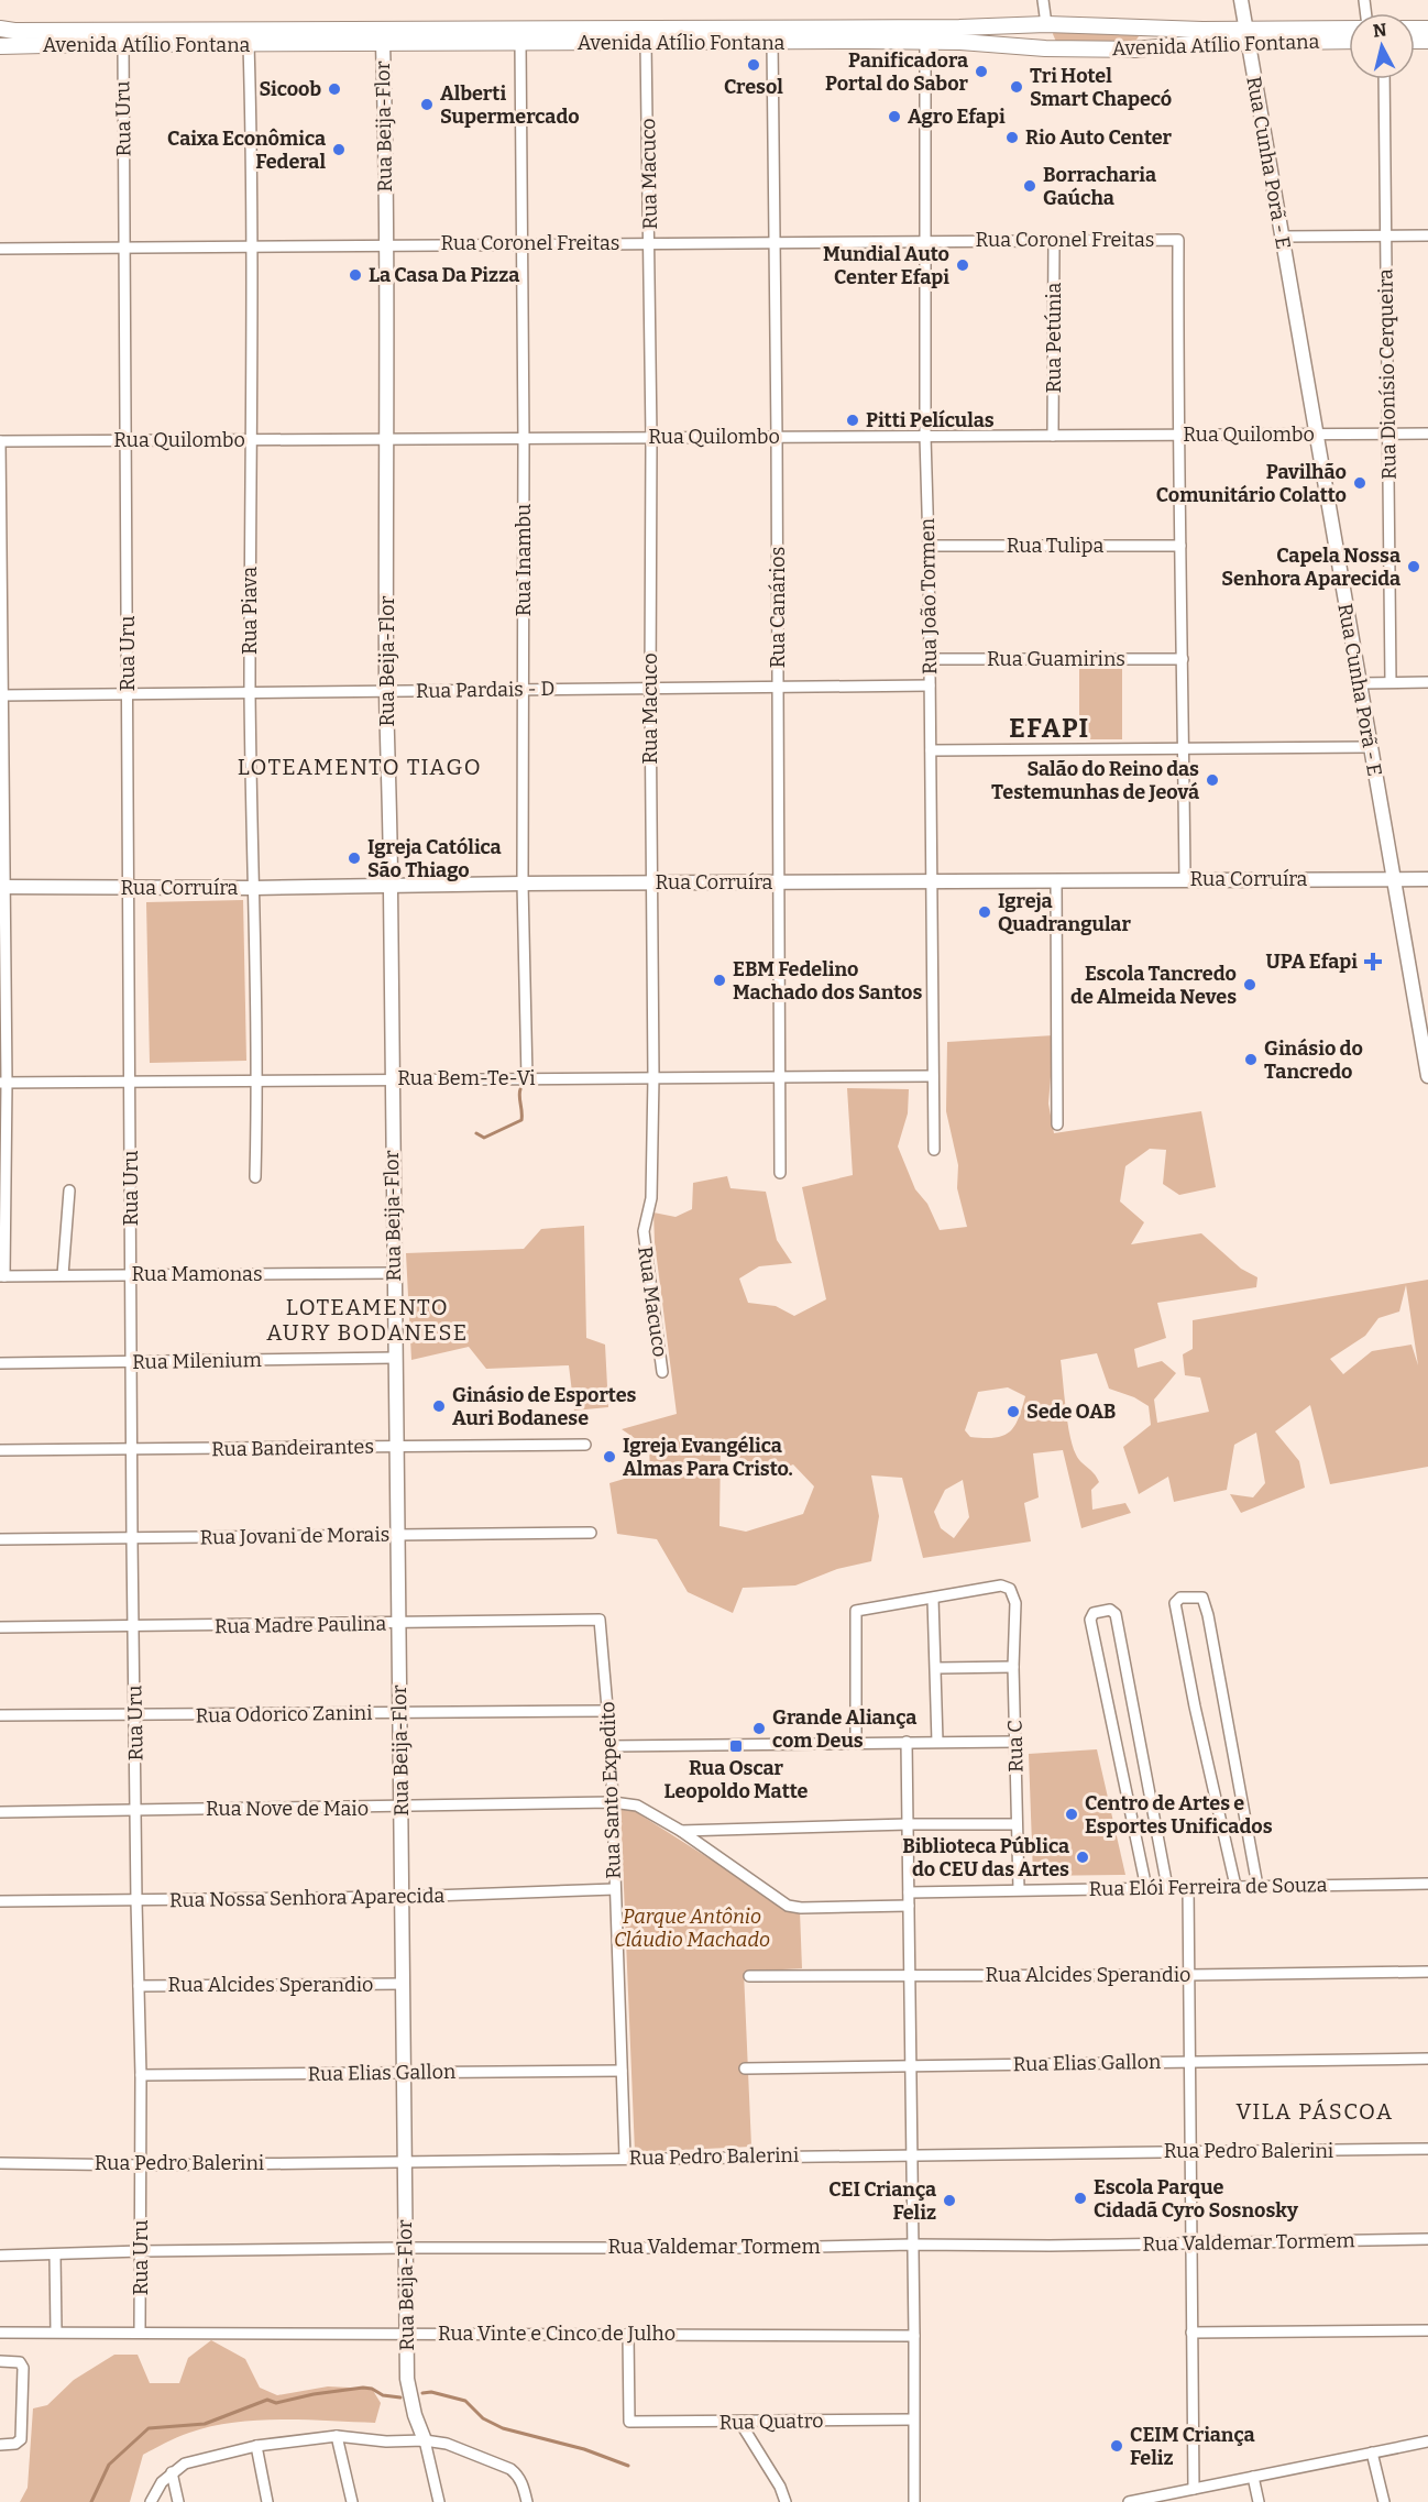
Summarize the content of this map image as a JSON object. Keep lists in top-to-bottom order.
{
  "streets": {
    "main road": ["Avenida Atílio Fontana"],
    "street": [
      "Rua Uru",
      "Rua Beija-Flor",
      "Rua Cunha Porã - E",
      "Rua Macuco",
      "Rua Coronel Freitas",
      "Rua Petúnia",
      "Rua Dionísio Cerqueira",
      "Rua Quilombo",
      "Rua Tulipa",
      "Rua Inambu",
      "Rua João Tormen",
      "Rua Canários",
      "Rua Piava",
      "Rua Guamirins",
      "Rua Pardais - D",
      "Rua Corruíra",
      "Rua Bem-Te-Vi",
      "Rua Mamonas",
      "Rua Milenium",
      "Rua Bandeirantes",
      "Rua Jovani de Morais",
      "Rua Madre Paulina",
      "Rua Odorico Zanini",
      "Rua C",
      "Rua Santo Expedito",
      "Rua Nove de Maio",
      "Rua Elói Ferreira de Souza",
      "Rua Nossa Senhora Aparecida",
      "Rua Alcides Sperandio",
      "Rua Elias Gallon",
      "Rua Pedro Balerini",
      "Rua Valdemar Tormem",
      "Rua Vinte e Cinco de Julho",
      "Rua Quatro"
    ]
  },
  "crossings": [
    ["Avenida Atílio Fontana", "Rua Uru"],
    ["Avenida Atílio Fontana", "Rua Beija-Flor"],
    ["Avenida Atílio Fontana", "Rua Cunha Porã - E"],
    ["Avenida Atílio Fontana", "Rua Macuco"],
    ["Avenida Atílio Fontana", "Rua Inambu"],
    ["Avenida Atílio Fontana", "Rua João Tormen"],
    ["Avenida Atílio Fontana", "Rua Canários"],
    ["Avenida Atílio Fontana", "Rua Piava"],
    ["Rua Uru", "Rua Coronel Freitas"],
    ["Rua Uru", "Rua Quilombo"],
    ["Rua Uru", "Rua Pardais - D"],
    ["Rua Uru", "Rua Corruíra"],
    ["Rua Uru", "Rua Bem-Te-Vi"],
    ["Rua Uru", "Rua Mamonas"],
    ["Rua Uru", "Rua Milenium"],
    ["Rua Uru", "Rua Bandeirantes"],
    ["Rua Uru", "Rua Jovani de Morais"],
    ["Rua Uru", "Rua Madre Paulina"],
    ["Rua Uru", "Rua Odorico Zanini"],
    ["Rua Uru", "Rua Nove de Maio"],
    ["Rua Uru", "Rua Nossa Senhora Aparecida"],
    ["Rua Uru", "Rua Alcides Sperandio"],
    ["Rua Uru", "Rua Elias Gallon"],
    ["Rua Uru", "Rua Pedro Balerini"],
    ["Rua Uru", "Rua Valdemar Tormem"],
    ["Rua Uru", "Rua Vinte e Cinco de Julho"],
    ["Rua Beija-Flor", "Rua Coronel Freitas"],
    ["Rua Beija-Flor", "Rua Quilombo"],
    ["Rua Beija-Flor", "Rua Pardais - D"],
    ["Rua Beija-Flor", "Rua Corruíra"],
    ["Rua Beija-Flor", "Rua Bem-Te-Vi"],
    ["Rua Beija-Flor", "Rua Mamonas"],
    ["Rua Beija-Flor", "Rua Milenium"],
    ["Rua Beija-Flor", "Rua Bandeirantes"],
    ["Rua Beija-Flor", "Rua Jovani de Morais"],
    ["Rua Beija-Flor", "Rua Madre Paulina"],
    ["Rua Beija-Flor", "Rua Odorico Zanini"],
    ["Rua Beija-Flor", "Rua Nove de Maio"],
    ["Rua Beija-Flor", "Rua Nossa Senhora Aparecida"],
    ["Rua Beija-Flor", "Rua Alcides Sperandio"],
    ["Rua Beija-Flor", "Rua Elias Gallon"],
    ["Rua Beija-Flor", "Rua Pedro Balerini"],
    ["Rua Beija-Flor", "Rua Valdemar Tormem"],
    ["Rua Beija-Flor", "Rua Vinte e Cinco de Julho"],
    ["Rua Cunha Porã - E", "Rua Quilombo"],
    ["Rua Cunha Porã - E", "Rua Corruíra"],
    ["Rua Macuco", "Rua Coronel Freitas"],
    ["Rua Macuco", "Rua Quilombo"],
    ["Rua Macuco", "Rua Pardais - D"],
    ["Rua Macuco", "Rua Corruíra"],
    ["Rua Macuco", "Rua Bem-Te-Vi"],
    ["Rua Coronel Freitas", "Rua Petúnia"],
    ["Rua Coronel Freitas", "Rua Quilombo"],
    ["Rua Coronel Freitas", "Rua Inambu"],
    ["Rua Coronel Freitas", "Rua João Tormen"],
    ["Rua Coronel Freitas", "Rua Canários"],
    ["Rua Coronel Freitas", "Rua Piava"],
    ["Rua Petúnia", "Rua Quilombo"],
    ["Rua Dionísio Cerqueira", "Rua Quilombo"],
    ["Rua Quilombo", "Rua Inambu"],
    ["Rua Quilombo", "Rua João Tormen"],
    ["Rua Quilombo", "Rua Canários"],
    ["Rua Quilombo", "Rua Piava"],
    ["Rua Tulipa", "Rua João Tormen"],
    ["Rua Inambu", "Rua Pardais - D"],
    ["Rua Inambu", "Rua Corruíra"],
    ["Rua Inambu", "Rua Bem-Te-Vi"],
    ["Rua João Tormen", "Rua Guamirins"],
    ["Rua João Tormen", "Rua Pardais - D"],
    ["Rua João Tormen", "Rua Corruíra"],
    ["Rua João Tormen", "Rua Bem-Te-Vi"],
    ["Rua Canários", "Rua Pardais - D"],
    ["Rua Canários", "Rua Corruíra"],
    ["Rua Canários", "Rua Bem-Te-Vi"],
    ["Rua Piava", "Rua Pardais - D"],
    ["Rua Piava", "Rua Corruíra"],
    ["Rua Piava", "Rua Bem-Te-Vi"],
    ["Rua Madre Paulina", "Rua Santo Expedito"],
    ["Rua Odorico Zanini", "Rua Santo Expedito"],
    ["Rua C", "Rua Elói Ferreira de Souza"],
    ["Rua Santo Expedito", "Rua Nove de Maio"],
    ["Rua Santo Expedito", "Rua Nossa Senhora Aparecida"],
    ["Rua Santo Expedito", "Rua Elias Gallon"],
    ["Rua Santo Expedito", "Rua Pedro Balerini"],
    ["Rua Vinte e Cinco de Julho", "Rua Quatro"]
  ],
  "districts": [
    "EFAPI",
    "LOTEAMENTO TIAGO",
    "LOTEAMENTO AURY BODANESE",
    "VILA PÁSCOA"
  ],
  "parks": ["Parque Antônio Cláudio Machado"],
  "places": {
    "other": [
      "Cresol",
      "Panificadora Portal do Sabor",
      "Tri Hotel Smart Chapecó",
      "Sicoob",
      "Alberti Supermercado",
      "Agro Efapi",
      "Rio Auto Center",
      "Caixa Econômica Federal",
      "Borracharia Gaúcha",
      "Mundial Auto Center Efapi",
      "La Casa Da Pizza",
      "Pitti Películas",
      "Pavilhão Comunitário Colatto",
      "Capela Nossa Senhora Aparecida",
      "Salão do Reino das Testemunhas de Jeová",
      "Igreja Católica São Thiago",
      "Igreja Quadrangular",
      "EBM Fedelino Machado dos Santos",
      "Escola Tancredo de Almeida Neves",
      "Ginásio do Tancredo",
      "Ginásio de Esportes Auri Bodanese",
      "Sede OAB",
      "Igreja Evangélica Almas Para Cristo.",
      "Grande Aliança com Deus",
      "Centro de Artes e Esportes Unificados",
      "Biblioteca Pública do CEU das Artes",
      "Escola Parque Cidadã Cyro Sosnosky",
      "CEI Criança Feliz",
      "CEIM Criança Feliz"
    ],
    "health": ["UPA Efapi"],
    "transit": ["Rua Oscar Leopoldo Matte"]
  },
  "north": "top"
}
